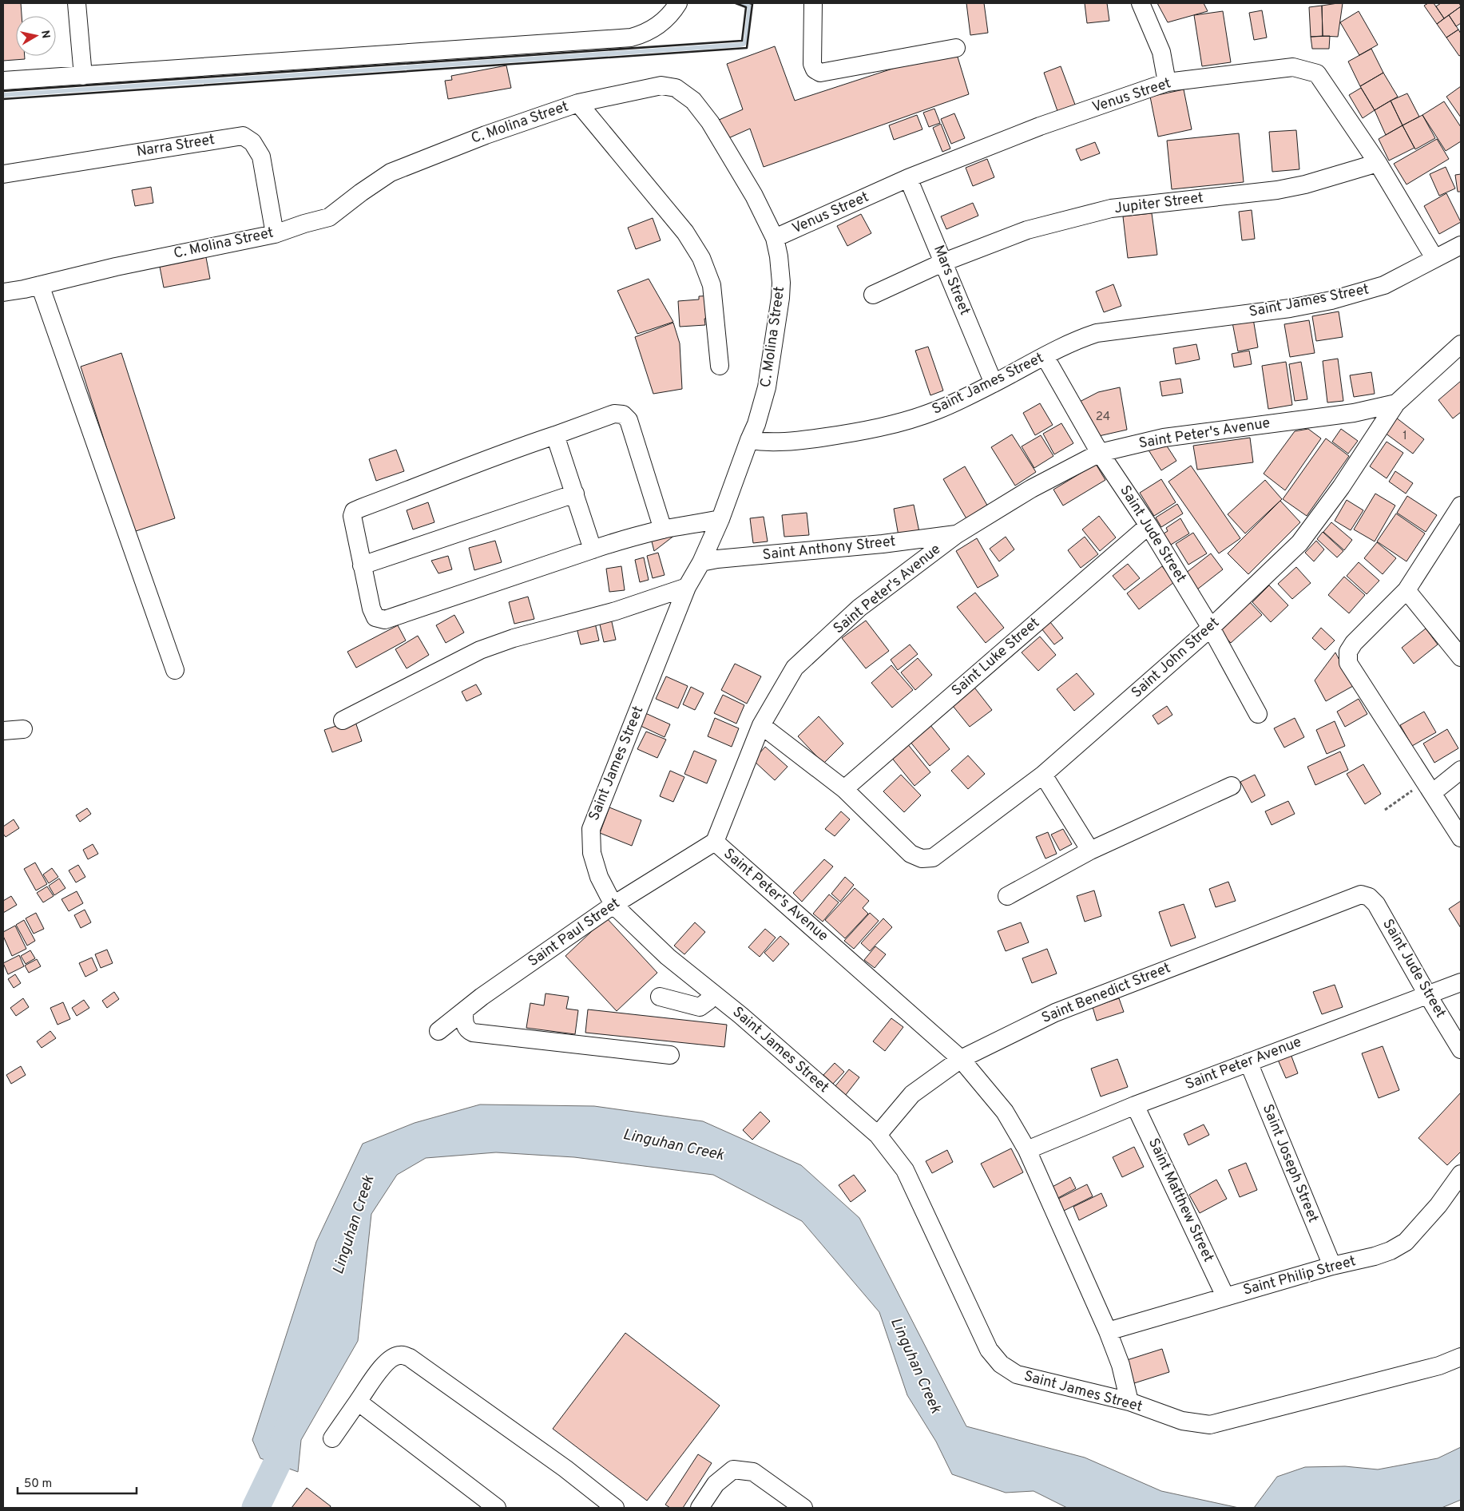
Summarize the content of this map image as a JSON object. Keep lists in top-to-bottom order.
{
  "streets": {
    "street": [
      "Venus Street",
      "C. Molina Street",
      "Narra Street",
      "Jupiter Street",
      "Mars Street",
      "Saint James Street",
      "Saint Peter's Avenue",
      "Saint Jude Street",
      "Saint Anthony Street",
      "Saint Luke Street",
      "Saint John Street",
      "Saint Paul Street",
      "Saint Benedict Street",
      "Saint Peter Avenue",
      "Saint Joseph Street",
      "Saint Matthew Street",
      "Saint Philip Street"
    ]
  },
  "crossings": [
    ["Venus Street", "C. Molina Street"],
    ["Venus Street", "Jupiter Street"],
    ["Venus Street", "Mars Street"],
    ["Venus Street", "Saint James Street"],
    ["C. Molina Street", "Narra Street"],
    ["C. Molina Street", "Saint James Street"],
    ["Jupiter Street", "Mars Street"],
    ["Mars Street", "Saint James Street"],
    ["Saint James Street", "Saint Jude Street"],
    ["Saint James Street", "Saint Anthony Street"],
    ["Saint James Street", "Saint Paul Street"],
    ["Saint James Street", "Saint Benedict Street"],
    ["Saint Peter's Avenue", "Saint Jude Street"],
    ["Saint Peter's Avenue", "Saint Anthony Street"],
    ["Saint Peter's Avenue", "Saint John Street"],
    ["Saint Peter's Avenue", "Saint Paul Street"],
    ["Saint Peter's Avenue", "Saint Benedict Street"],
    ["Saint Jude Street", "Saint Luke Street"],
    ["Saint Jude Street", "Saint John Street"],
    ["Saint Jude Street", "Saint Benedict Street"],
    ["Saint Jude Street", "Saint Peter Avenue"],
    ["Saint Luke Street", "Saint John Street"],
    ["Saint Peter Avenue", "Saint Joseph Street"],
    ["Saint Peter Avenue", "Saint Matthew Street"],
    ["Saint Joseph Street", "Saint Philip Street"],
    ["Saint Matthew Street", "Saint Philip Street"]
  ],
  "water": ["Linguhan Creek"],
  "house_numbers": ["24", "1"],
  "scale_bar": "50 m",
  "north": "right"
}
